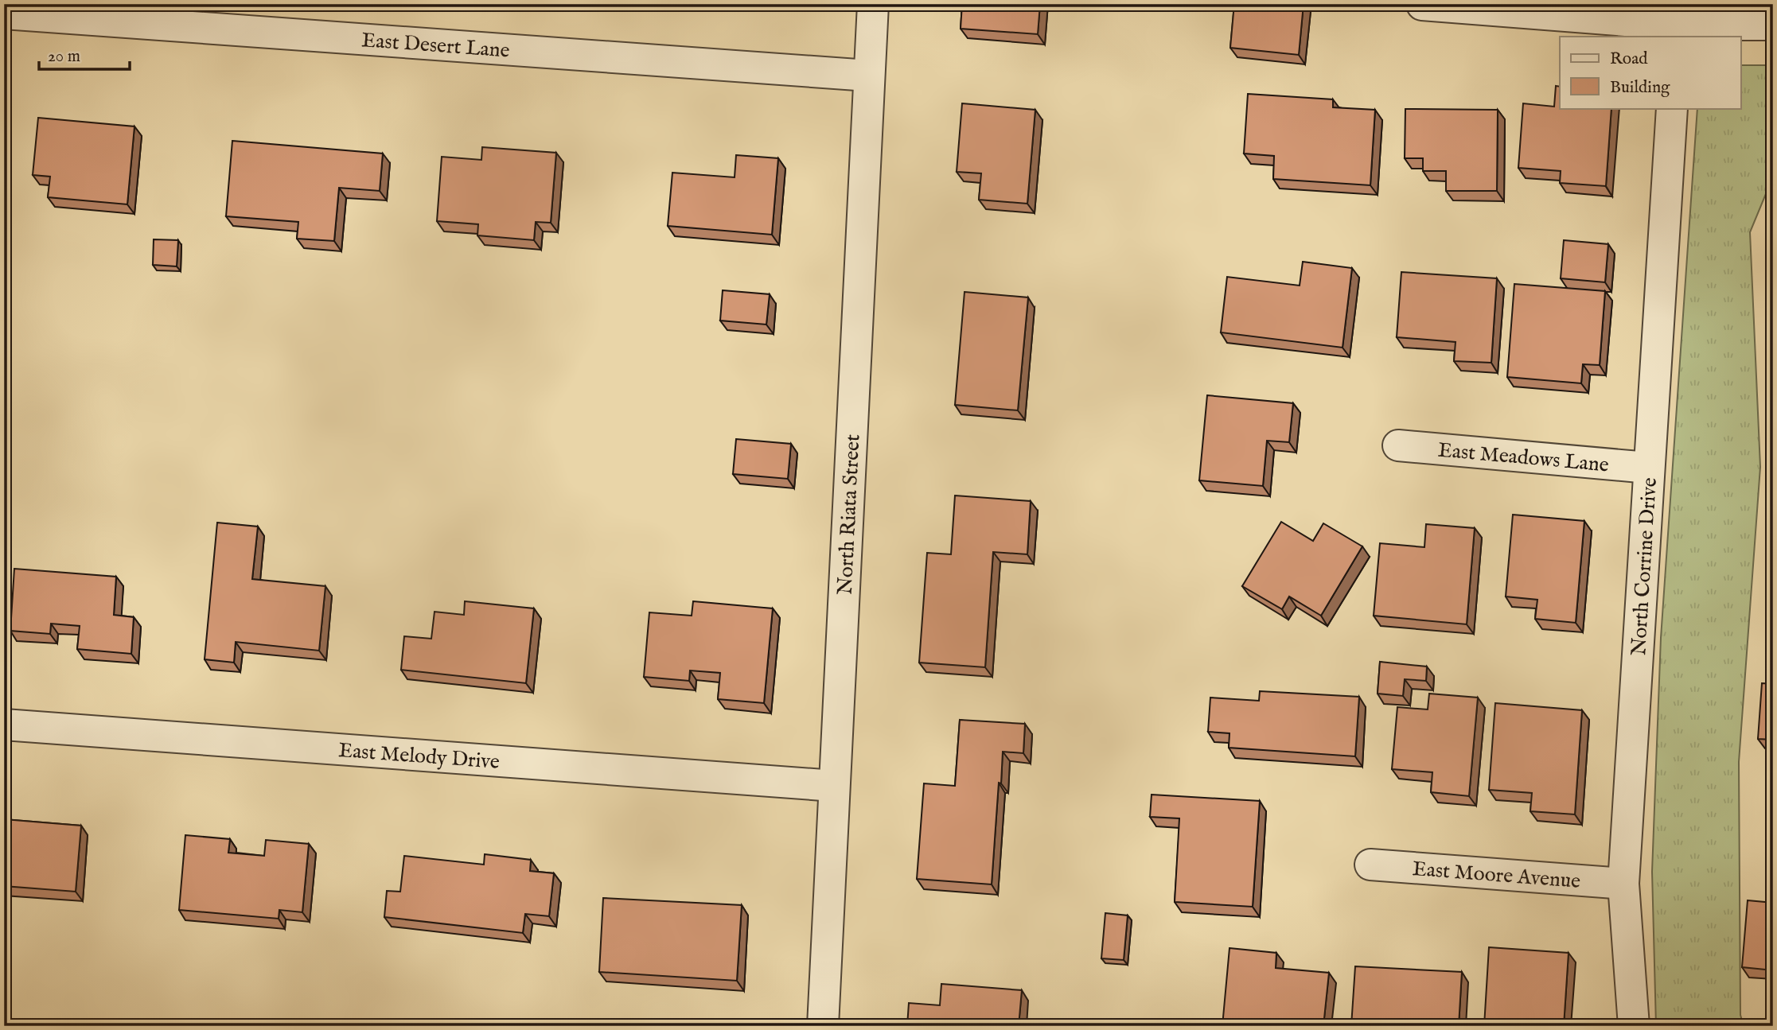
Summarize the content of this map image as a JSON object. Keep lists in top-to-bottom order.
{
  "streets": {
    "street": [
      "East Desert Lane",
      "East Meadows Lane",
      "North Riata Street",
      "North Corrine Drive",
      "East Melody Drive",
      "East Moore Avenue"
    ]
  },
  "crossings": [
    ["East Desert Lane", "North Riata Street"],
    ["East Meadows Lane", "North Corrine Drive"],
    ["North Riata Street", "East Melody Drive"],
    ["North Corrine Drive", "East Moore Avenue"]
  ],
  "legend": ["Road", "Building"],
  "scale_bar": "20 m"
}
